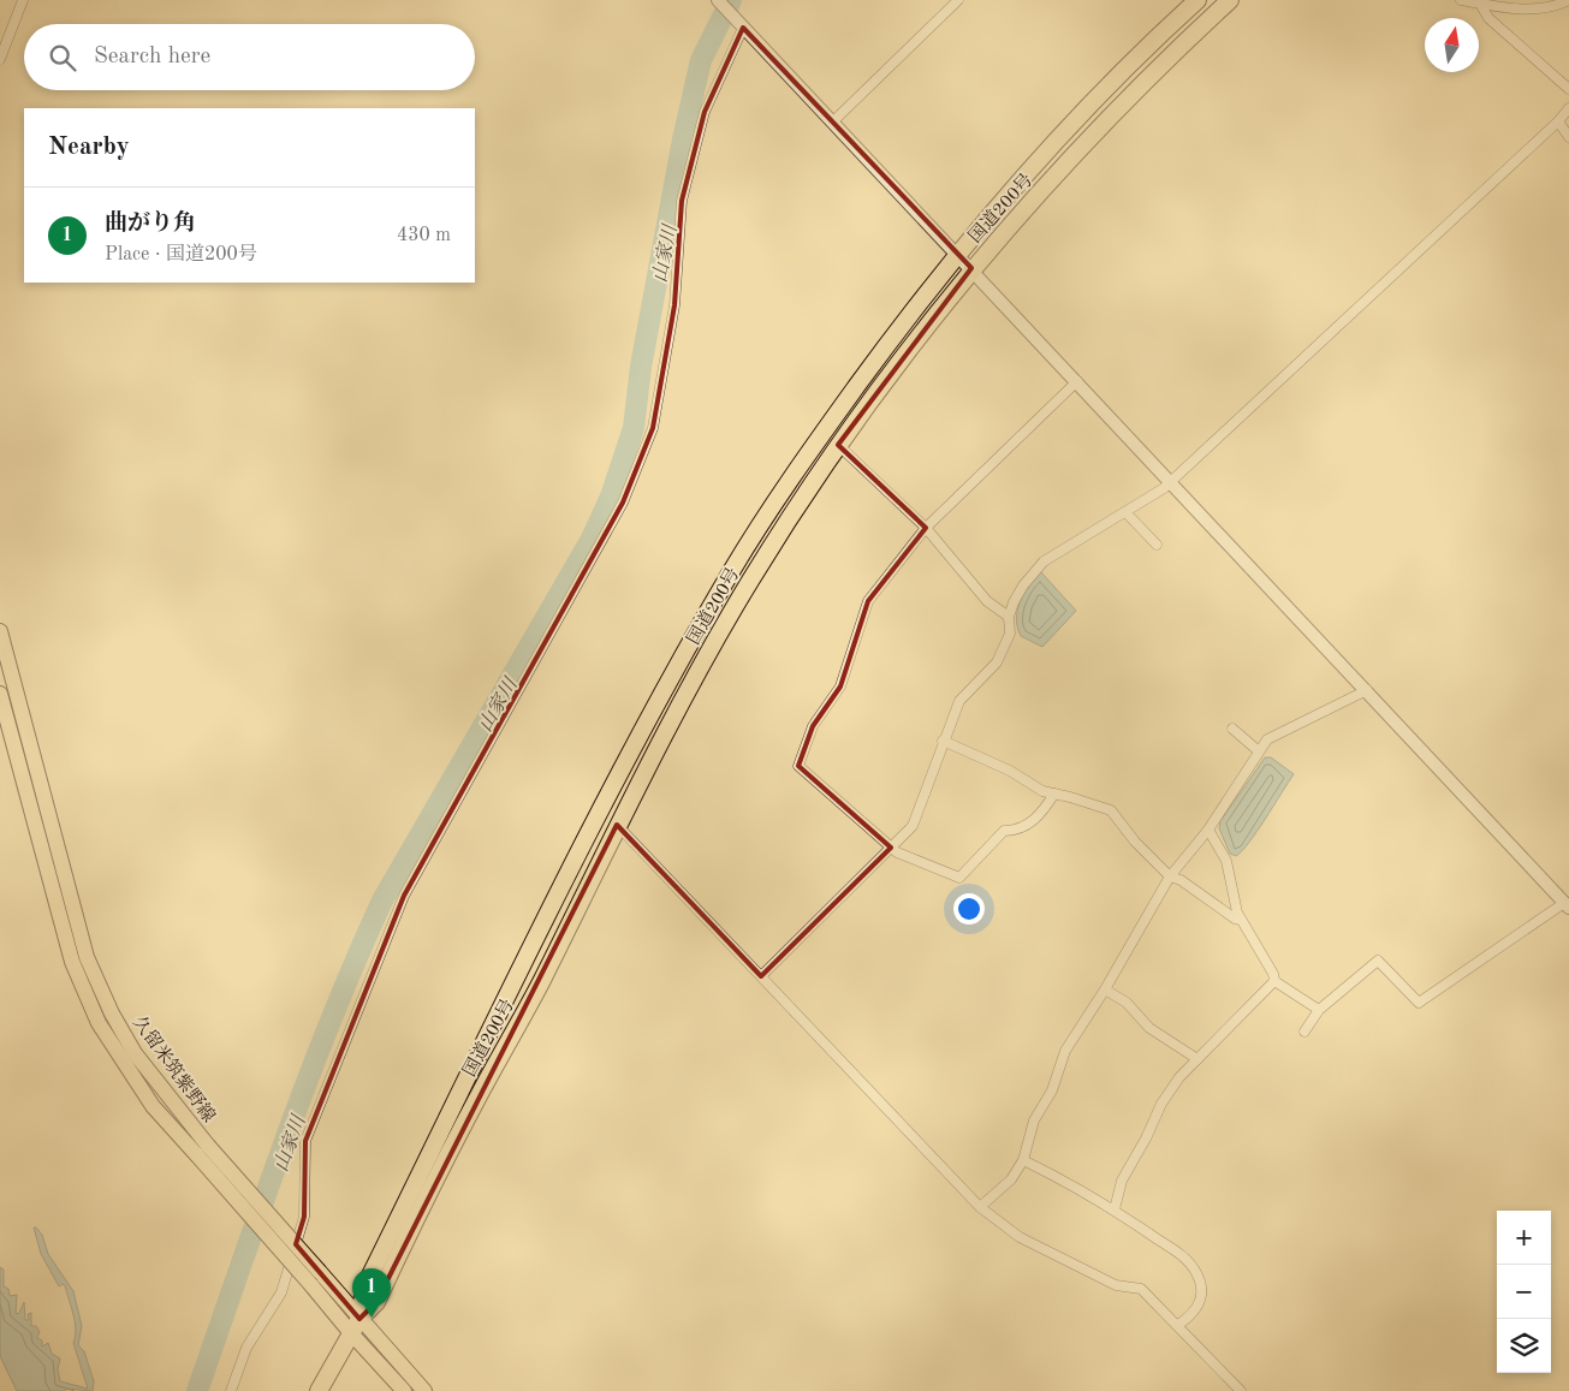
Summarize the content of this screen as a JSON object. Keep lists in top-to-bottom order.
{
  "streets": {
    "highway": ["国道200号"],
    "main road": ["久留米筑紫野線"]
  },
  "crossings": [
    ["国道200号", "久留米筑紫野線"]
  ],
  "water": ["山家川"],
  "north": "top",
  "page": {
    "search": "Search here",
    "heading": "Nearby",
    "list": [
      {
        "mark": "1",
        "name": "曲がり角",
        "note": "Place · 国道200号",
        "value": "430 m"
      }
    ],
    "map_buttons": ["+", "−"],
    "pins": "1"
  }
}
